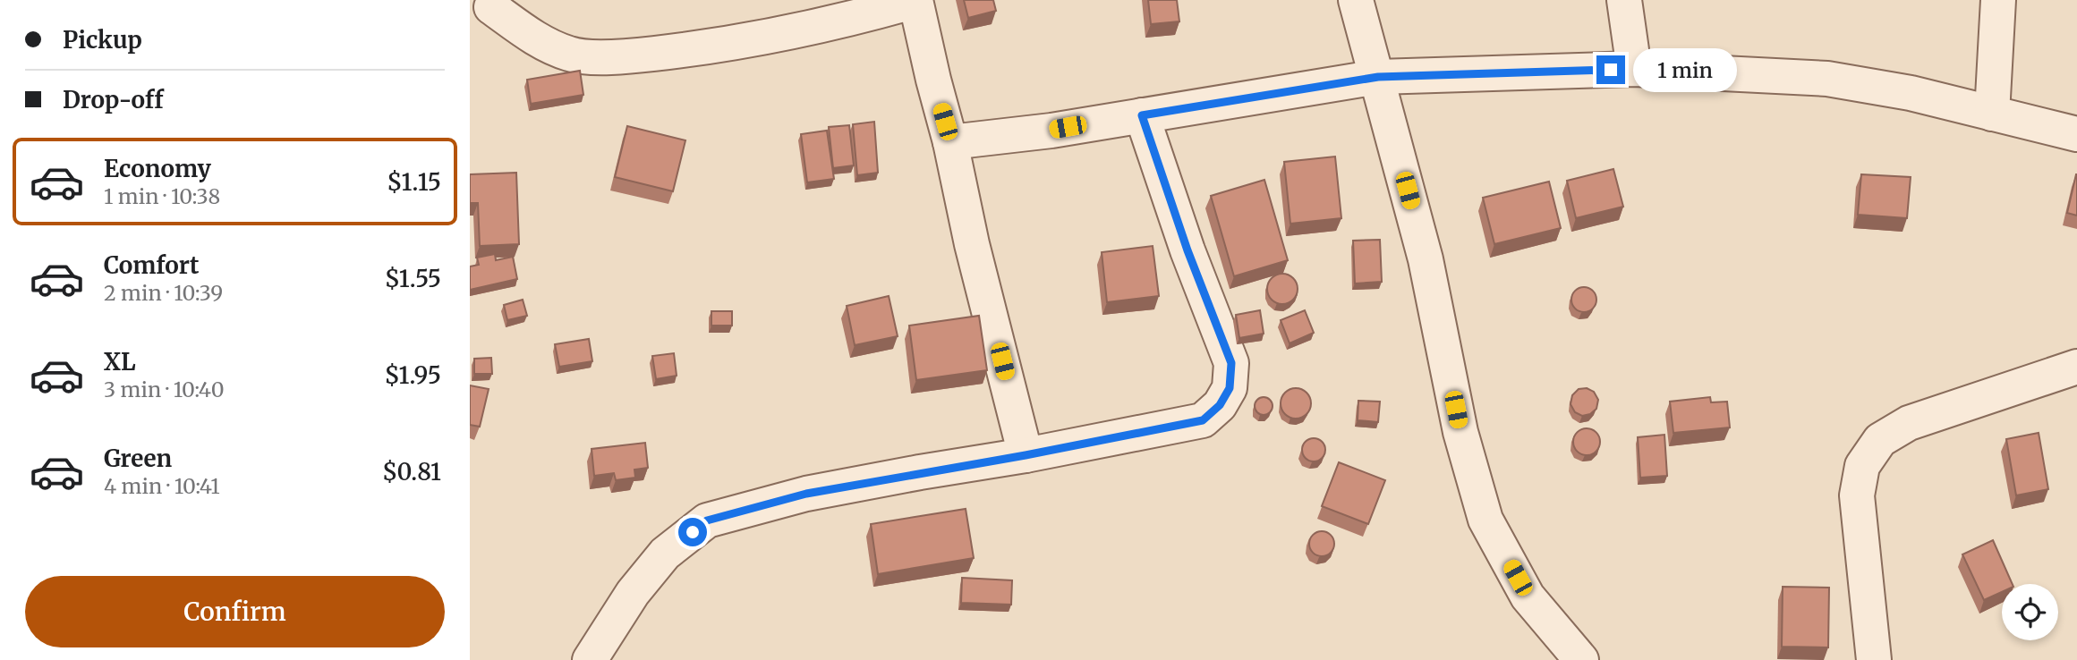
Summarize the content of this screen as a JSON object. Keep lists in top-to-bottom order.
{
  "page": {
    "banner": ["Pickup", "Drop-off"],
    "bubble": "1 min",
    "list": [
      {
        "name": "Economy",
        "note": "1 min · 10:38",
        "value": "$1.15"
      },
      {
        "name": "Comfort",
        "note": "2 min · 10:39",
        "value": "$1.55"
      },
      {
        "name": "XL",
        "note": "3 min · 10:40",
        "value": "$1.95"
      },
      {
        "name": "Green",
        "note": "4 min · 10:41",
        "value": "$0.81"
      }
    ],
    "buttons": "Confirm"
  }
}
